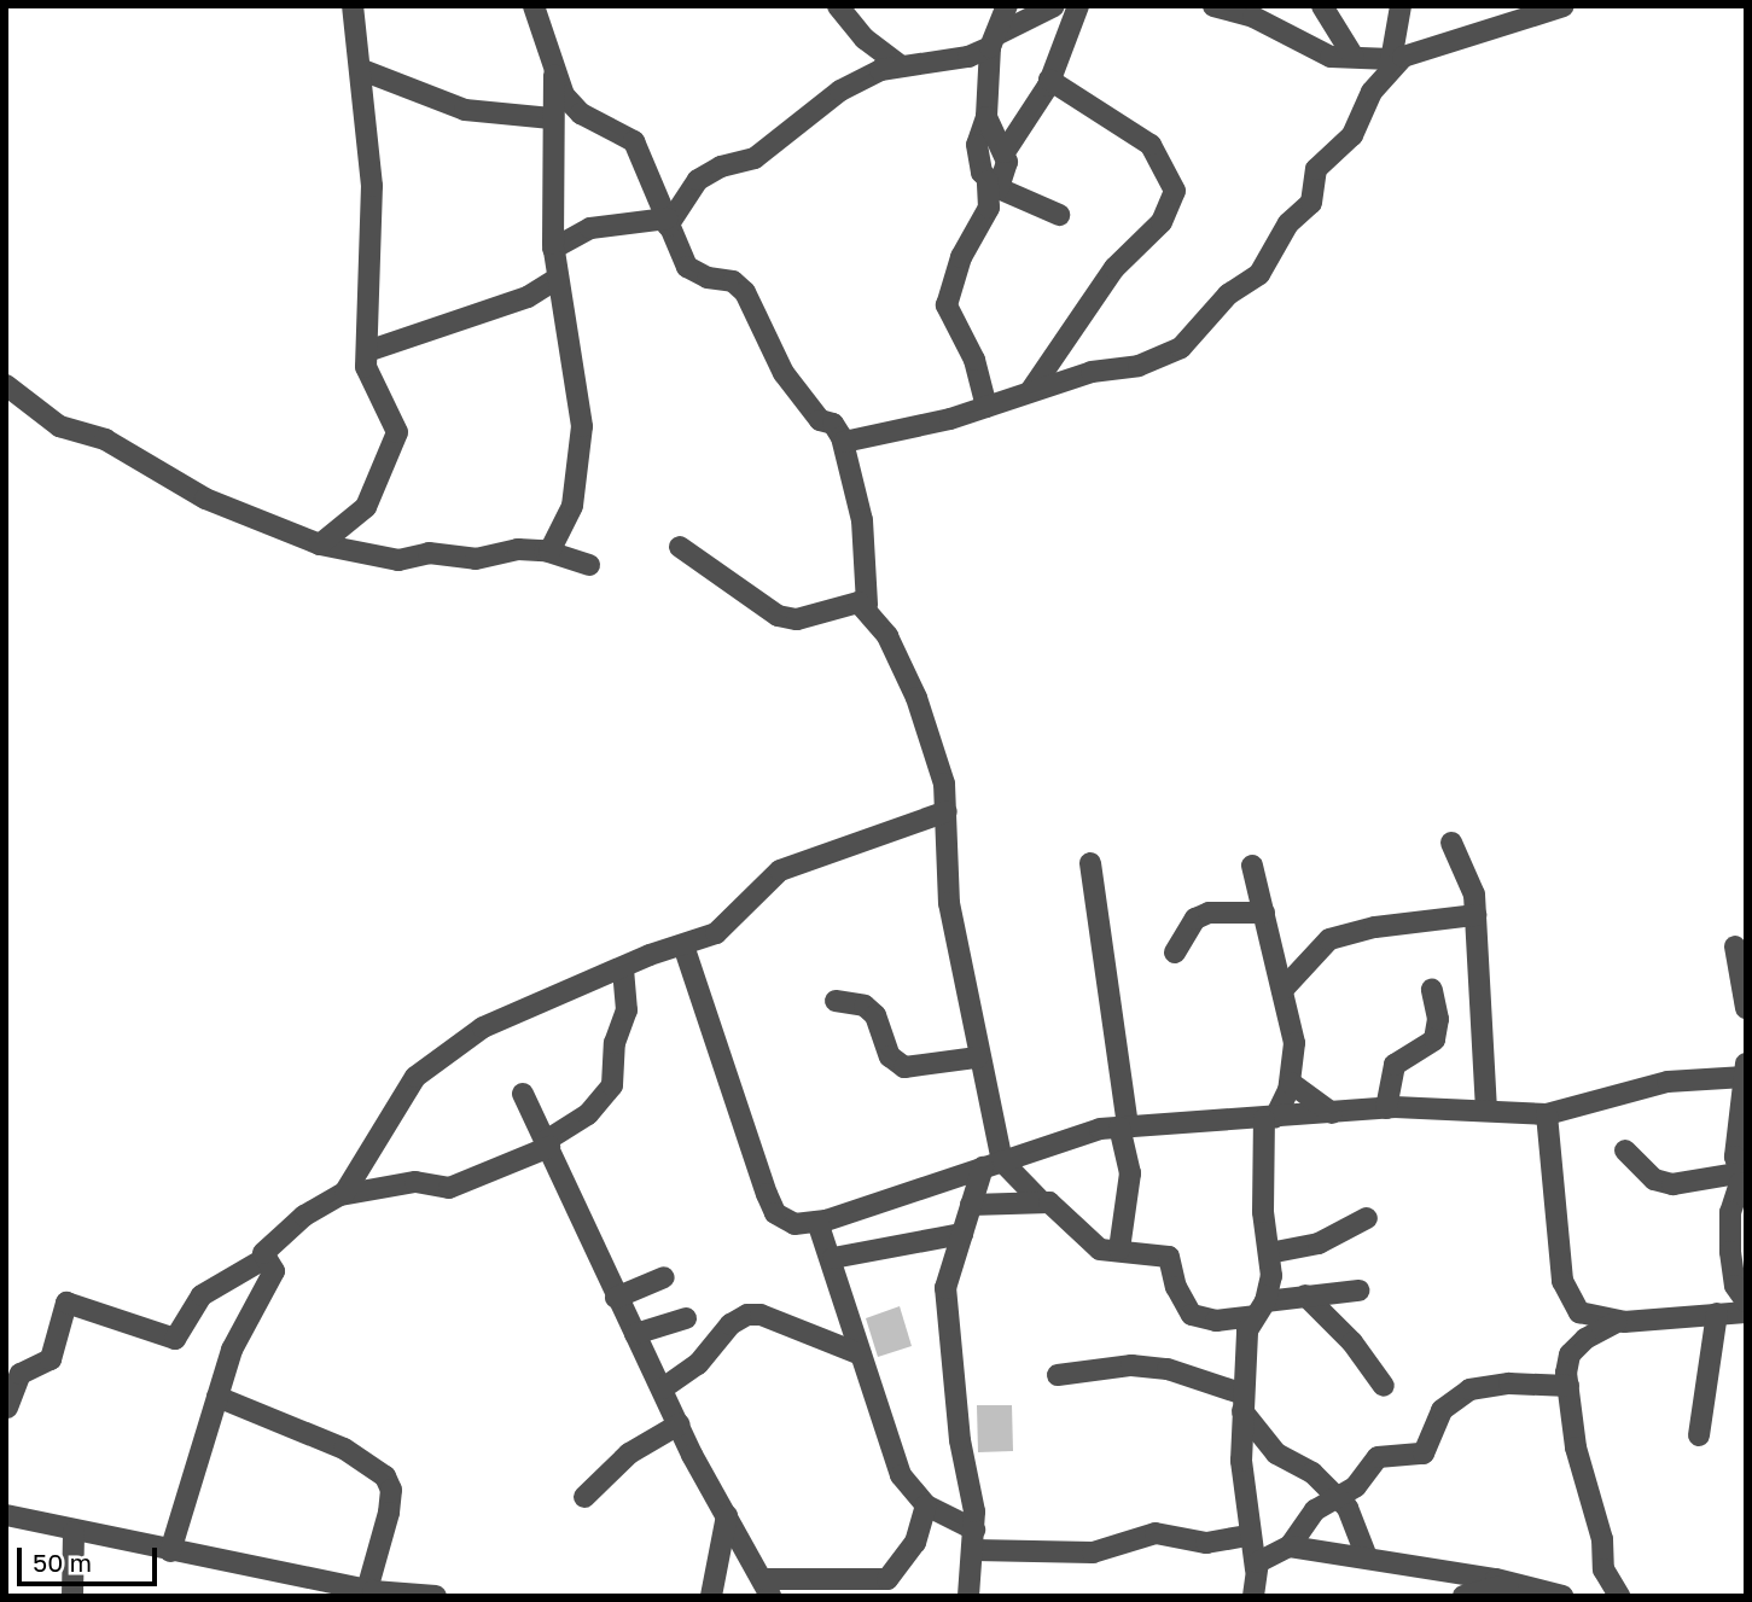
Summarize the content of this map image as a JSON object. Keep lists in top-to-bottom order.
{
  "scale_bar": "50 m"
}
